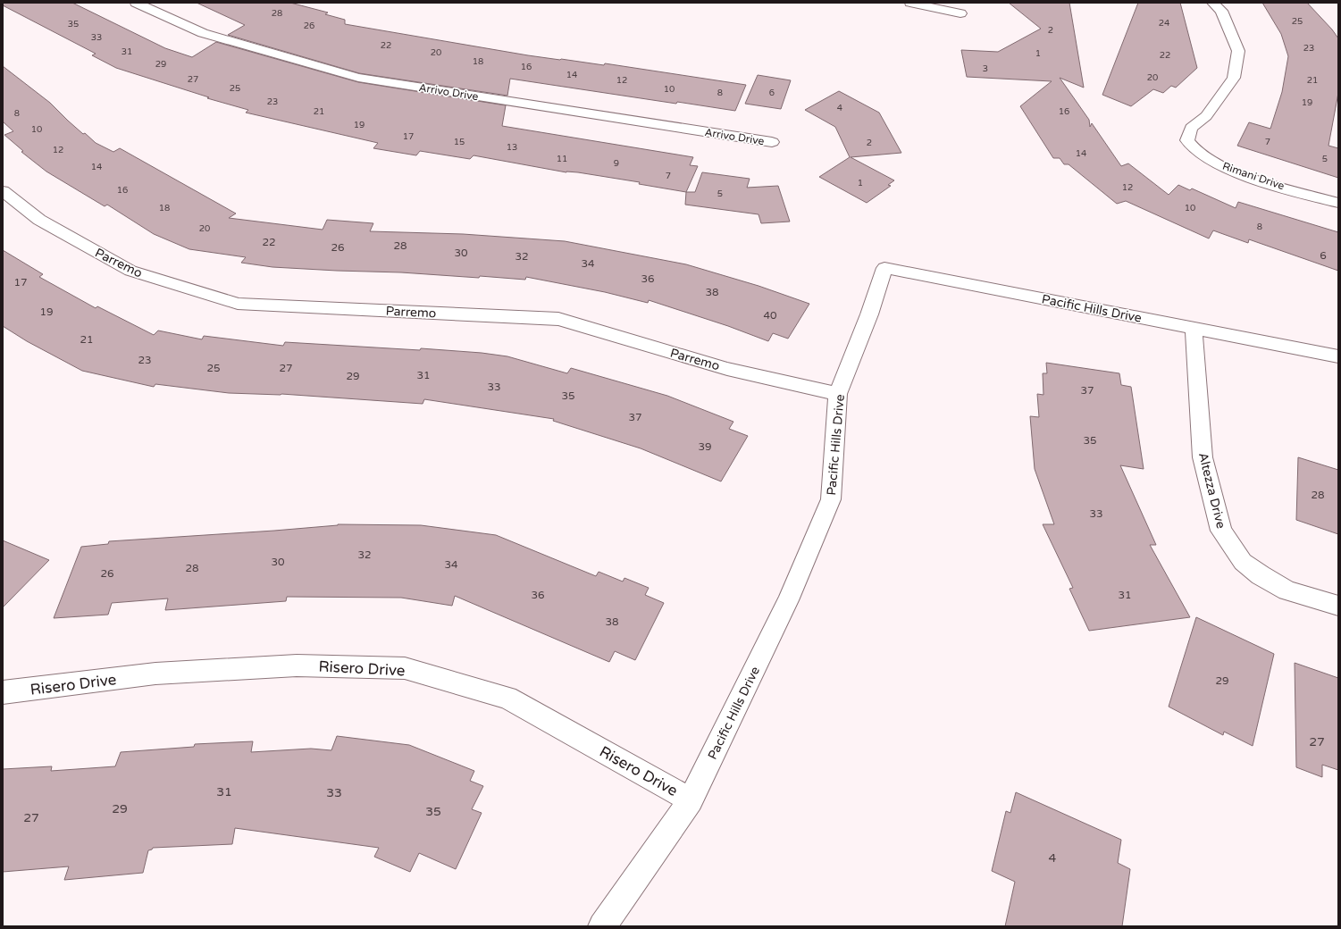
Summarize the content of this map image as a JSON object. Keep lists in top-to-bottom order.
{
  "streets": {
    "street": [
      "Arrivo Drive",
      "Rimani Drive",
      "Parremo",
      "Pacific Hills Drive",
      "Altezza Drive",
      "Risero Drive"
    ]
  },
  "crossings": [
    ["Parremo", "Pacific Hills Drive"],
    ["Pacific Hills Drive", "Altezza Drive"],
    ["Pacific Hills Drive", "Risero Drive"]
  ],
  "house_numbers": [
    "28",
    "25",
    "24",
    "35",
    "26",
    "2",
    "33",
    "22",
    "23",
    "31",
    "20",
    "1",
    "22",
    "18",
    "29",
    "16",
    "3",
    "14",
    "20",
    "27",
    "12",
    "21",
    "25",
    "10",
    "8",
    "6",
    "23",
    "19",
    "4",
    "21",
    "16",
    "8",
    "19",
    "10",
    "17",
    "15",
    "7",
    "2",
    "13",
    "12",
    "14",
    "11",
    "5",
    "9",
    "14",
    "7",
    "1",
    "12",
    "16",
    "5",
    "18",
    "10",
    "8",
    "20",
    "22",
    "28",
    "26",
    "30",
    "6",
    "32",
    "34",
    "36",
    "17",
    "38",
    "19",
    "40",
    "21",
    "23",
    "25",
    "27",
    "31",
    "29",
    "33",
    "37",
    "35",
    "37",
    "35",
    "39",
    "28",
    "33",
    "32",
    "30",
    "34",
    "28",
    "26",
    "36",
    "31",
    "38",
    "29",
    "27",
    "31",
    "33",
    "29",
    "35",
    "27",
    "4"
  ]
}
